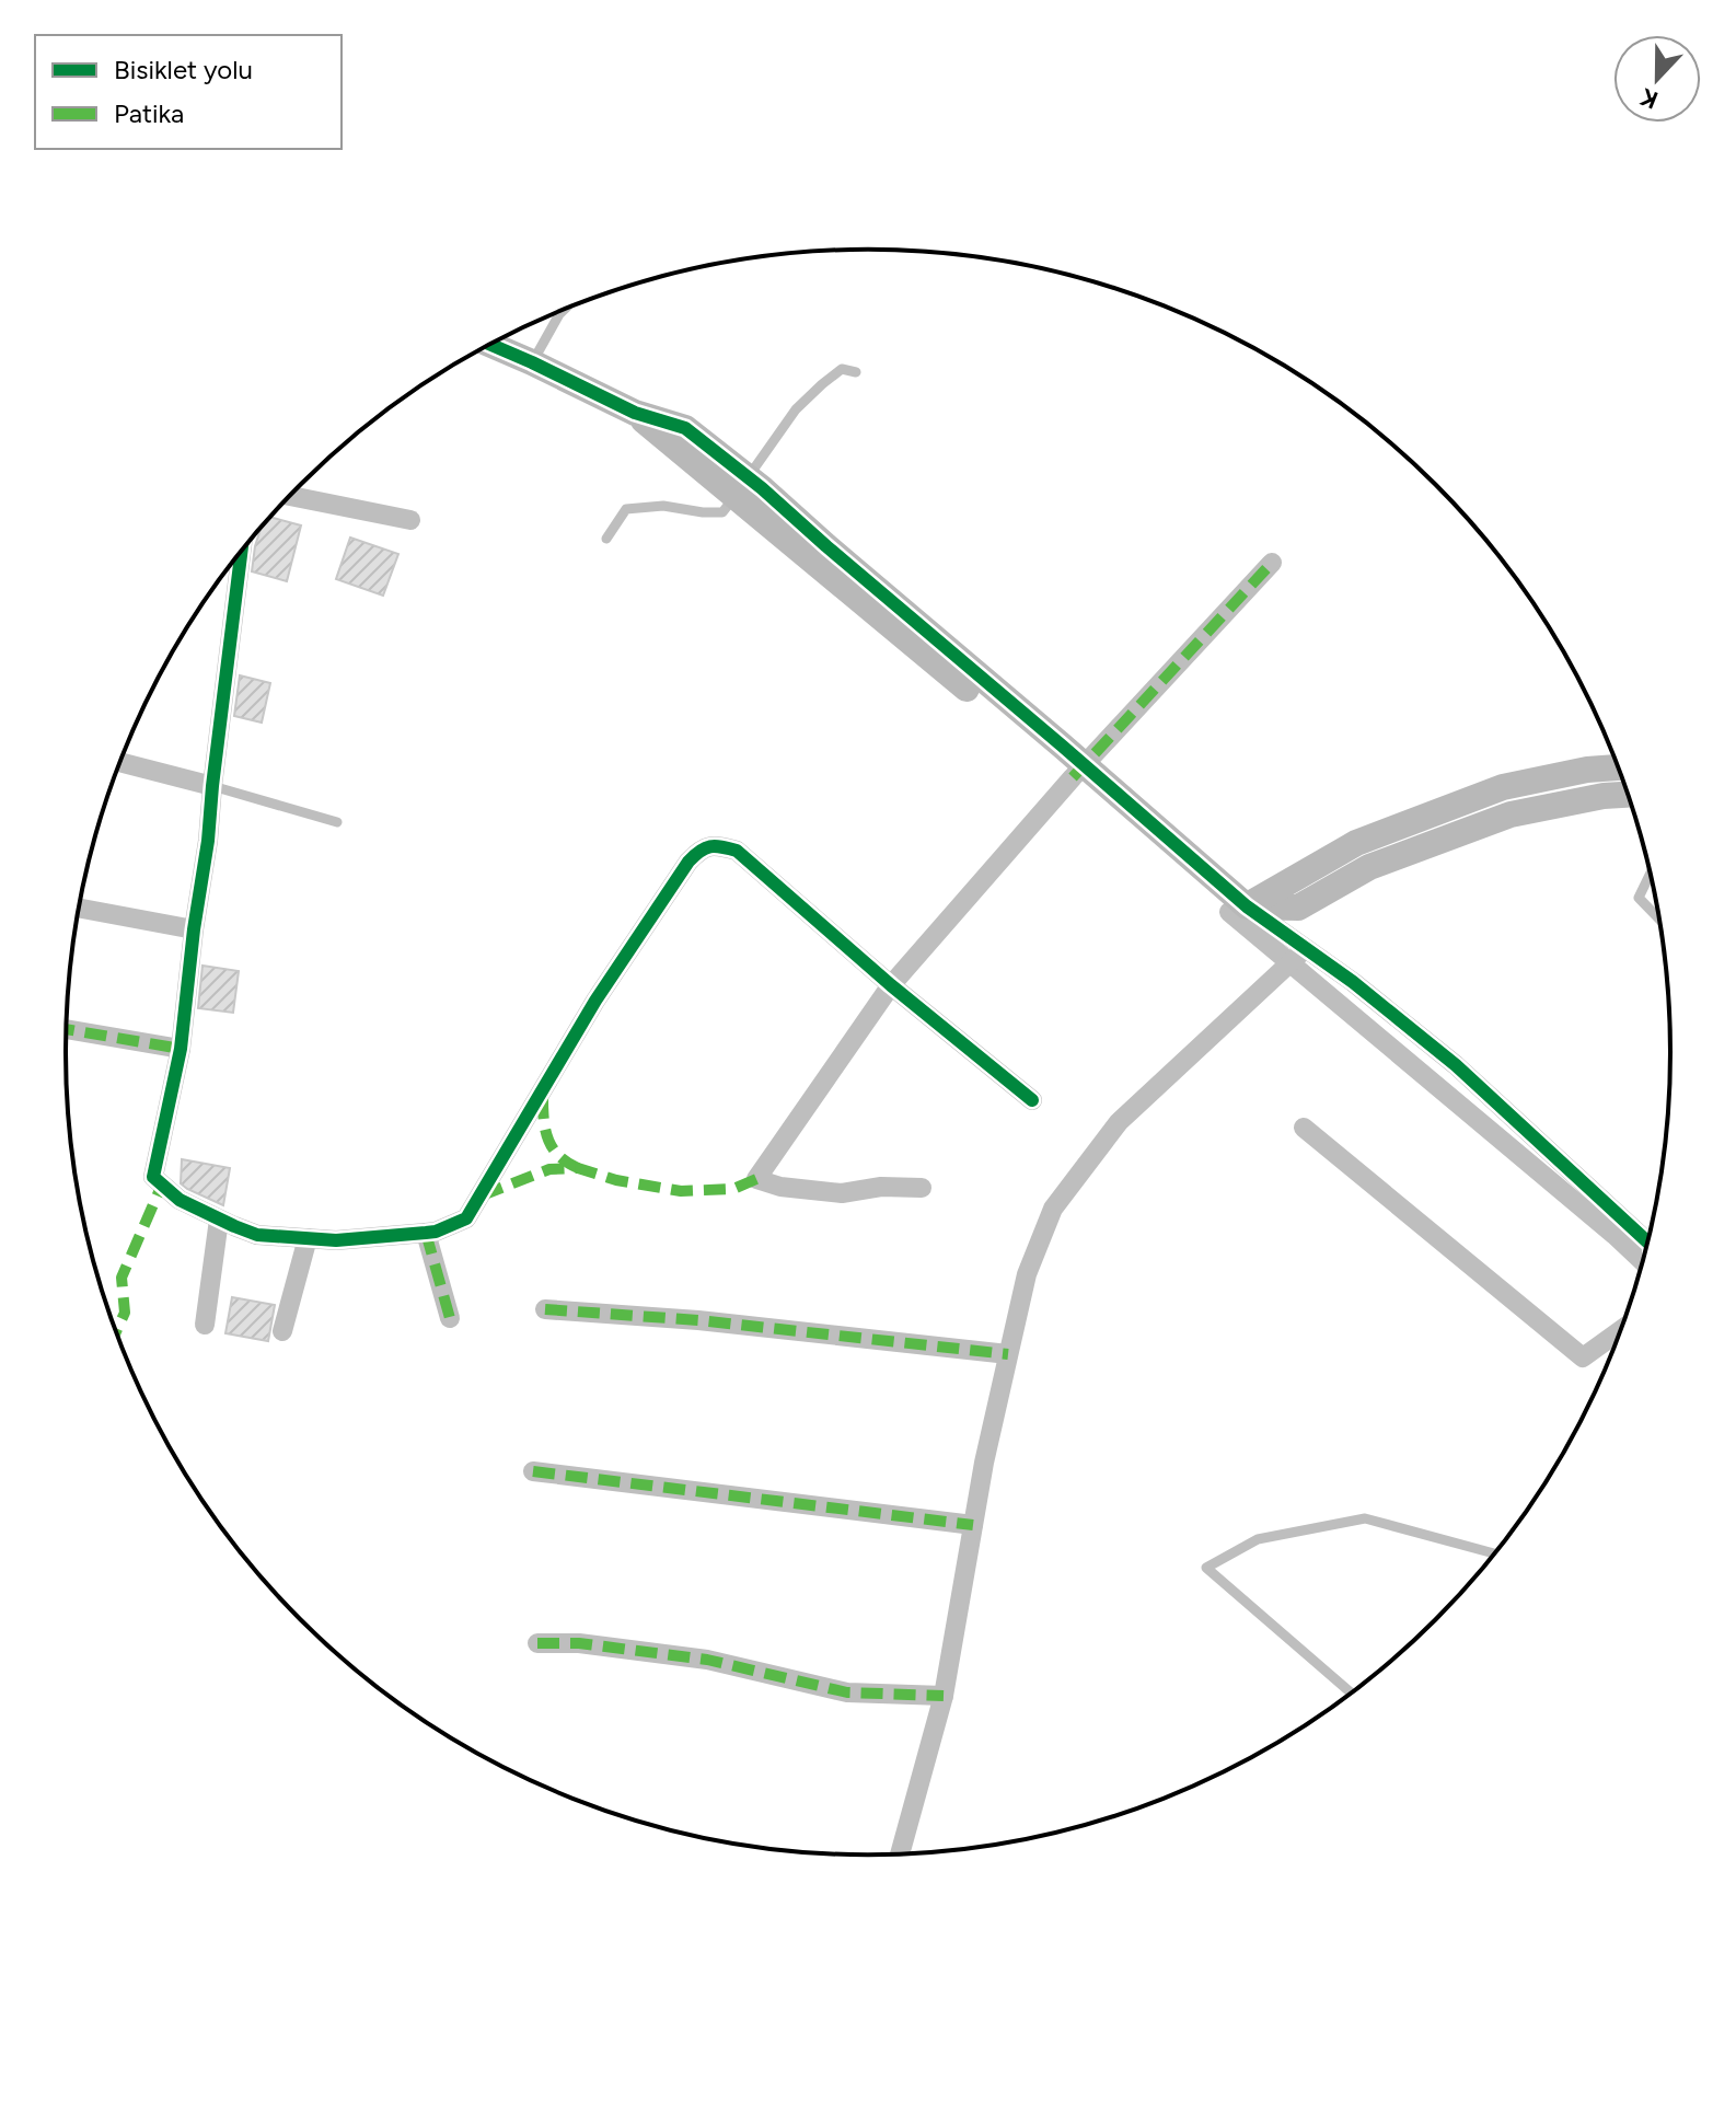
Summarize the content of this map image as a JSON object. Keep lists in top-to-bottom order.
{
  "legend": ["Bisiklet yolu", "Patika"],
  "north": "bottom"
}
